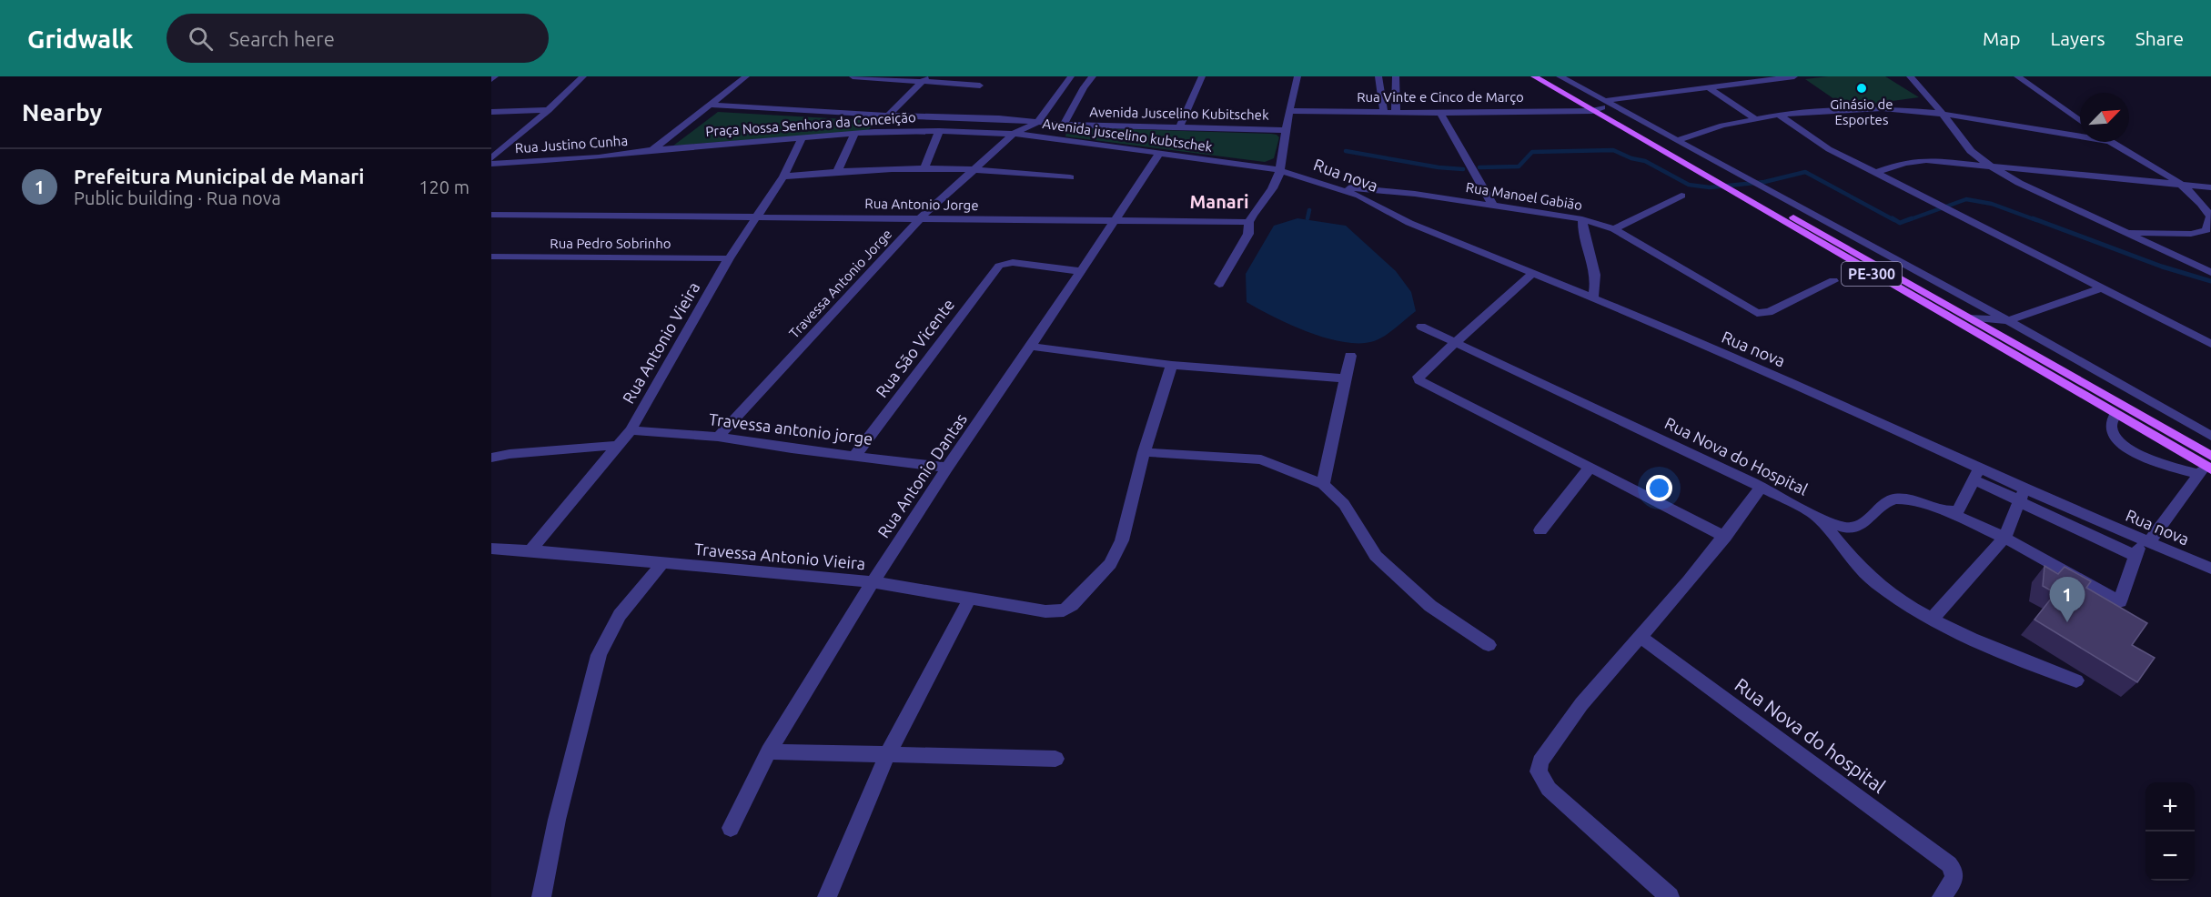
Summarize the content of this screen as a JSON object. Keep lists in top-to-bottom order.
{
  "streets": {
    "main road": ["PE-300"],
    "street": [
      "Rua Vinte e Cinco de Março",
      "Avenida Juscelino Kubitschek",
      "Praça Nossa Senhora da Conceição",
      "Avenida juscelino kubtschek",
      "Rua Justino Cunha",
      "Rua nova",
      "Rua Manoel Gabião",
      "Rua Antonio Jorge",
      "Rua Pedro Sobrinho",
      "Travessa Antonio Jorge",
      "Rua Antonio Vieira",
      "Rua São Vicente",
      "Travessa antonio jorge",
      "Rua Nova do Hospital",
      "Rua Antonio Dantas",
      "Travessa Antonio Vieira",
      "Rua Nova do hospital"
    ]
  },
  "crossings": [
    ["Rua Vinte e Cinco de Março", "Rua Manoel Gabião"],
    ["Rua Vinte e Cinco de Março", "PE-300"],
    ["Praça Nossa Senhora da Conceição", "Avenida juscelino kubtschek"],
    ["Praça Nossa Senhora da Conceição", "Rua Justino Cunha"],
    ["Praça Nossa Senhora da Conceição", "Rua Antonio Vieira"],
    ["Avenida juscelino kubtschek", "Rua nova"],
    ["Avenida juscelino kubtschek", "Travessa Antonio Jorge"],
    ["Avenida juscelino kubtschek", "Rua Antonio Dantas"],
    ["Rua nova", "Rua Manoel Gabião"],
    ["Rua Antonio Jorge", "Travessa Antonio Jorge"],
    ["Rua Antonio Jorge", "Rua Antonio Vieira"],
    ["Rua Antonio Jorge", "Rua Antonio Dantas"],
    ["Rua Pedro Sobrinho", "Rua Antonio Vieira"],
    ["Travessa Antonio Jorge", "Travessa antonio jorge"],
    ["Rua Antonio Vieira", "Travessa antonio jorge"],
    ["Rua Antonio Vieira", "Travessa Antonio Vieira"],
    ["Rua São Vicente", "Travessa antonio jorge"],
    ["Rua São Vicente", "Rua Antonio Dantas"],
    ["Travessa antonio jorge", "Rua Antonio Dantas"],
    ["Rua Antonio Dantas", "Travessa Antonio Vieira"]
  ],
  "districts": ["Manari"],
  "places": ["Ginásio de Esportes"],
  "north": "top right",
  "page": {
    "header": "Gridwalk",
    "search": "Search here",
    "nav": ["Map", "Layers", "Share"],
    "heading": "Nearby",
    "list": [
      {
        "mark": "1",
        "name": "Prefeitura Municipal de Manari",
        "note": "Public building · Rua nova",
        "value": "120 m"
      }
    ],
    "pins": "1",
    "map_buttons": ["+", "−"]
  }
}
